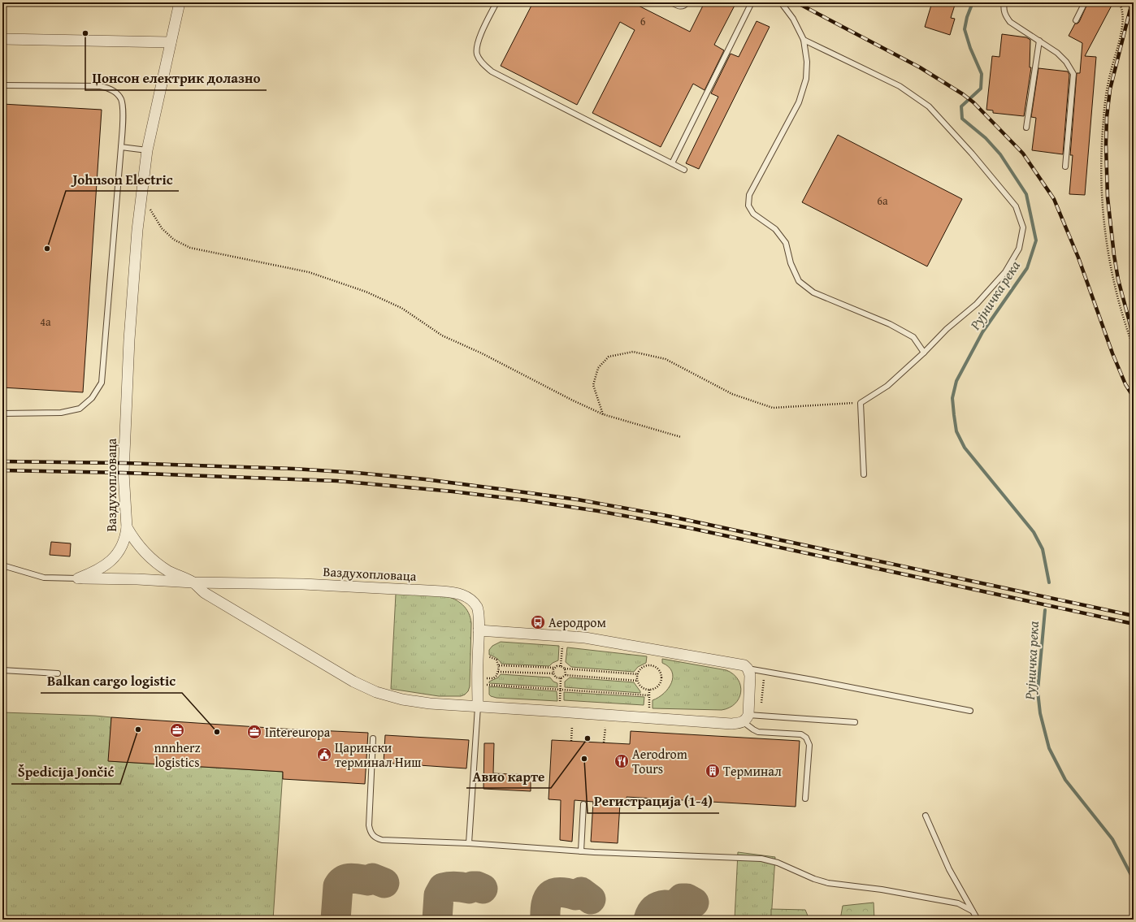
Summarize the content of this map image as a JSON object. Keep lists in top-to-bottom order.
{
  "streets": {
    "street": ["Ваздухопловаца"]
  },
  "water": ["Рујничка река"],
  "places": {
    "other": [
      "Џонсон електрик долазно",
      "Johnson Electric",
      "Špedicija Jončić",
      "Balkan cargo logistic",
      "Авио карте",
      "Регистрација (1-4)"
    ],
    "bus stop": ["Аеродром"],
    "office": ["nnnherz logistics", "Intereuropa"],
    "public building": ["Царински терминал Ниш"],
    "restaurant": ["Aerodrom Tours"],
    "building": ["Терминал"]
  },
  "house_numbers": ["6", "6a", "4a"]
}
